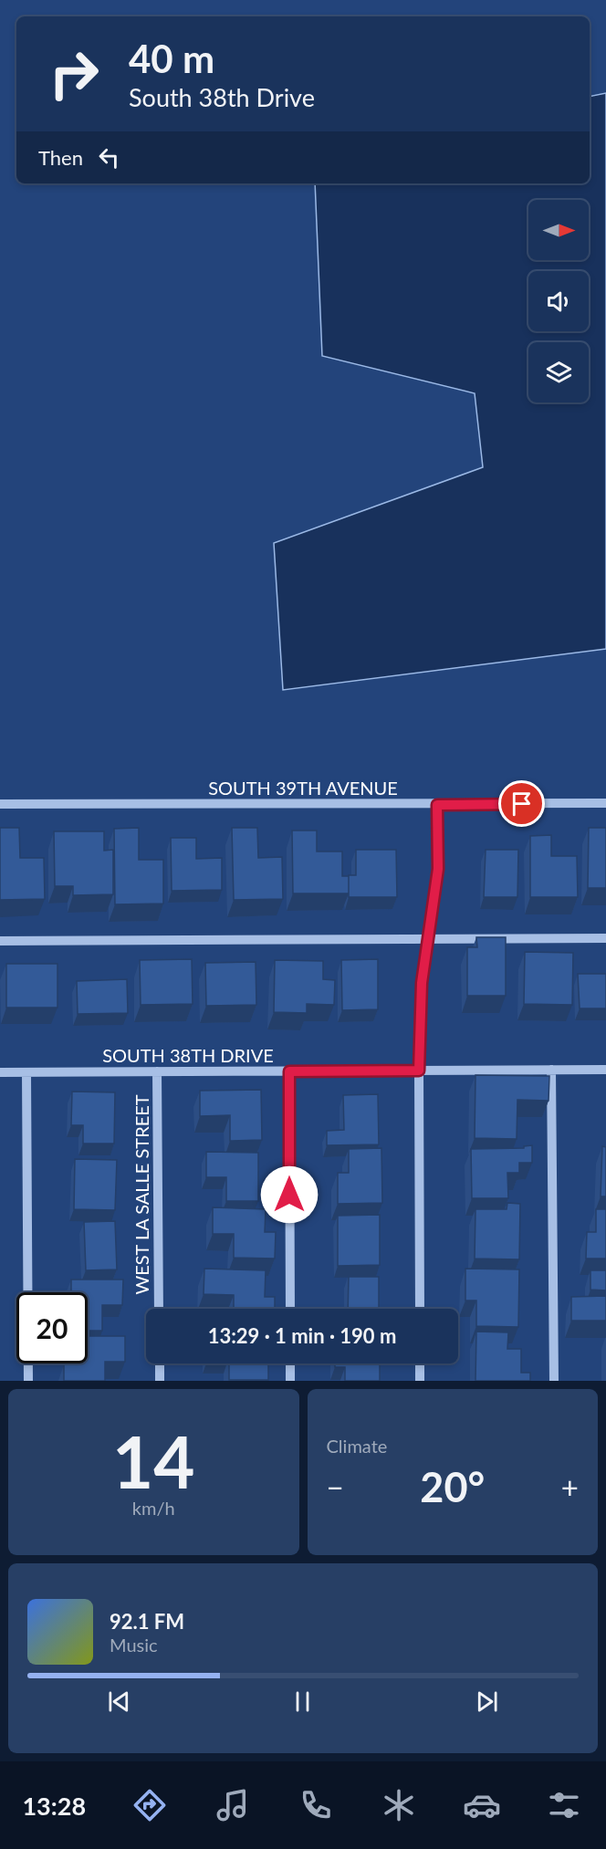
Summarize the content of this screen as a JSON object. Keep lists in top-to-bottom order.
{
  "streets": {
    "street": ["SOUTH 39TH AVENUE", "SOUTH 38TH DRIVE", "WEST LA SALLE STREET"]
  },
  "crossings": [
    ["SOUTH 38TH DRIVE", "WEST LA SALLE STREET"]
  ],
  "north": "right",
  "page": {
    "turn": ["40 m", "South 38th Drive"],
    "then": "Then",
    "limit": "20",
    "trip": "13:29 · 1 min · 190 m",
    "tile": [
      ["14", "km/h"],
      "Climate"
    ],
    "heat": ["−", "20°", "+"],
    "song": ["92.1 FM", "Music"],
    "tabs": "13:28"
  }
}
